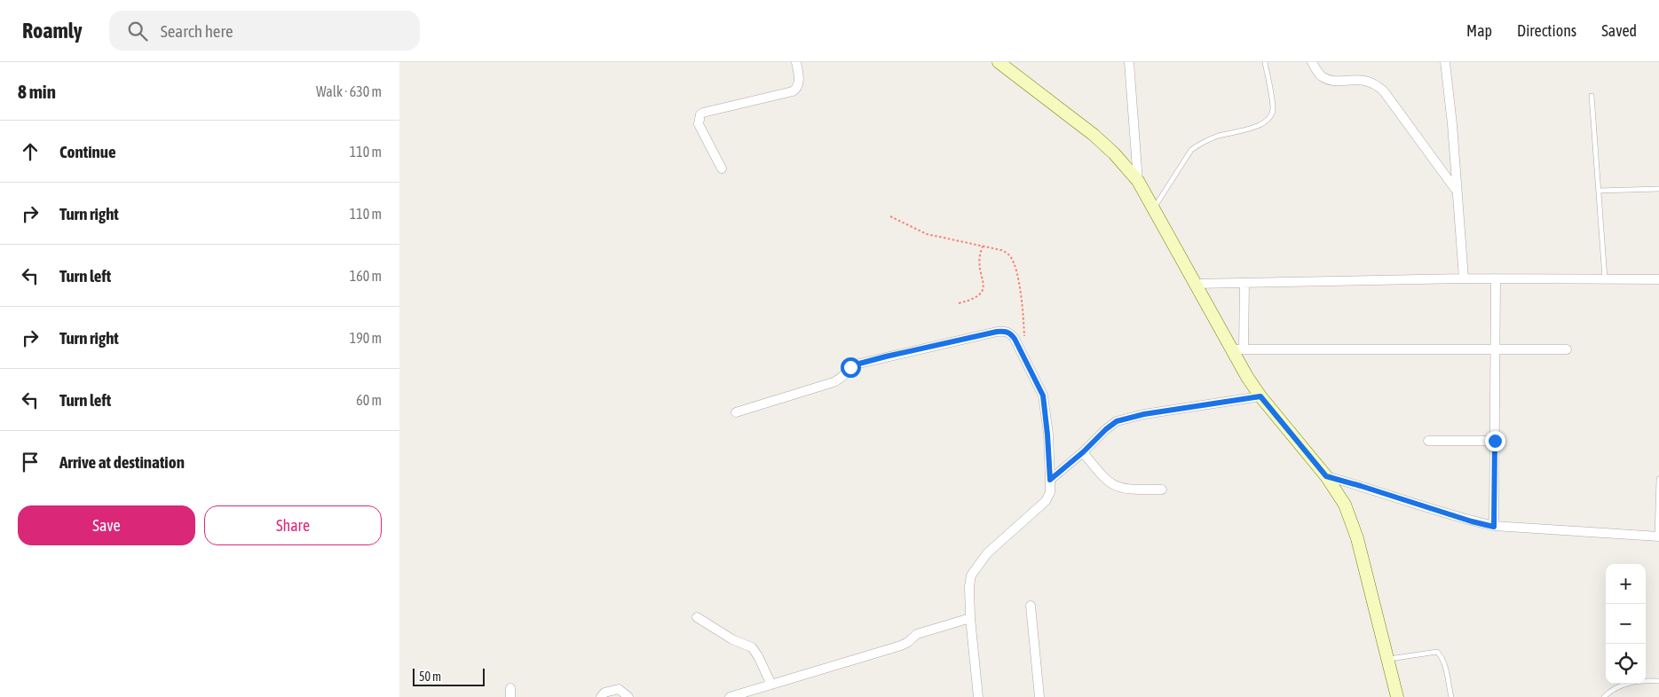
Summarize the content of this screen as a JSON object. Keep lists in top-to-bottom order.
{
  "scale_bar": "50 m",
  "page": {
    "header": "Roamly",
    "search": "Search here",
    "nav": ["Map", "Directions", "Saved"],
    "heading": ["8 min", "Walk · 630 m"],
    "list": [
      ["Continue", "110 m"],
      ["Turn right", "110 m"],
      ["Turn left", "160 m"],
      ["Turn right", "190 m"],
      ["Turn left", "60 m"],
      "Arrive at destination"
    ],
    "buttons": ["Save", "Share"],
    "map_buttons": ["+", "−"],
    "scale": "50 m"
  }
}
